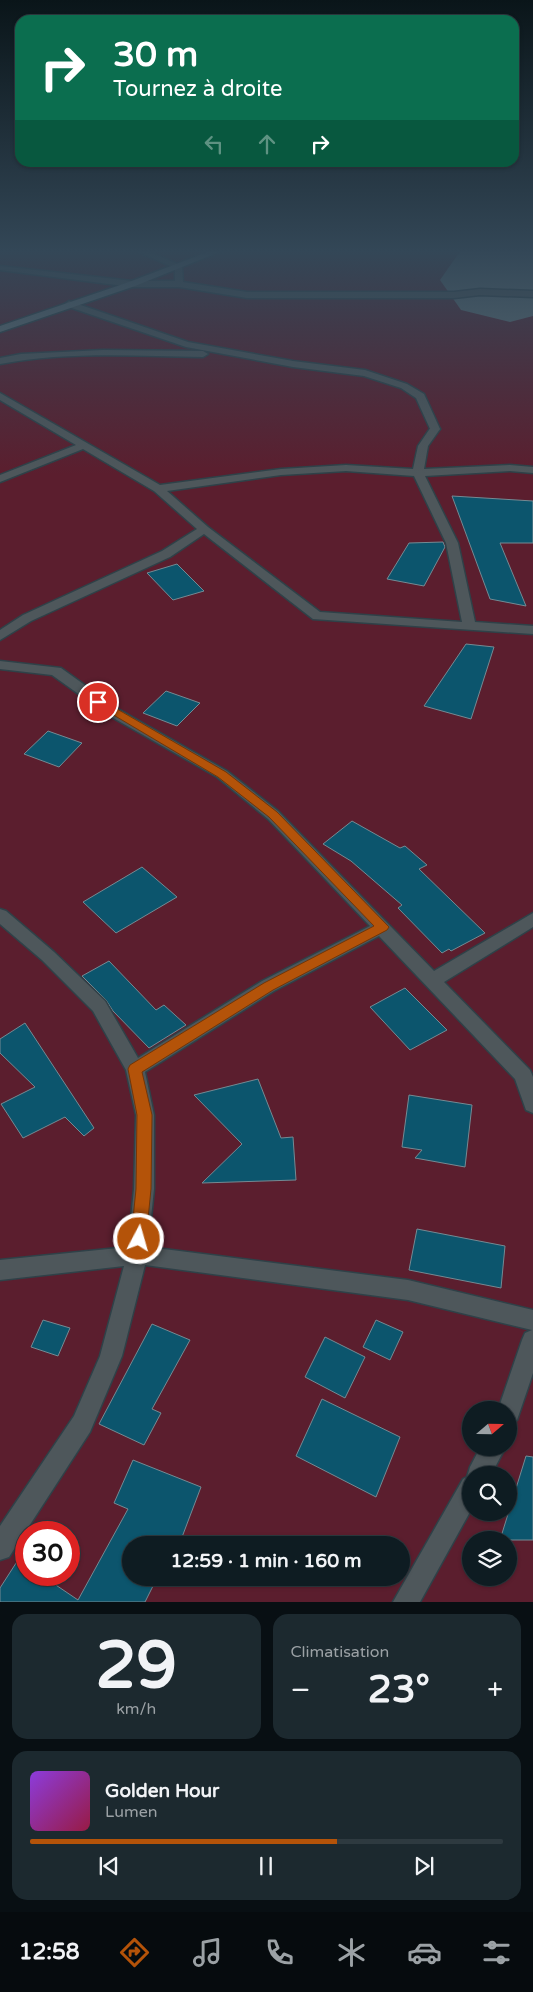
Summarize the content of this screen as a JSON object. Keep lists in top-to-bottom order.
{
  "north": "right",
  "page": {
    "turn": ["30 m", "Tournez à droite"],
    "limit": "30",
    "trip": "12:59 · 1 min · 160 m",
    "tile": [
      ["29", "km/h"],
      "Climatisation"
    ],
    "heat": ["−", "23°", "+"],
    "song": ["Golden Hour", "Lumen"],
    "tabs": "12:58"
  }
}
